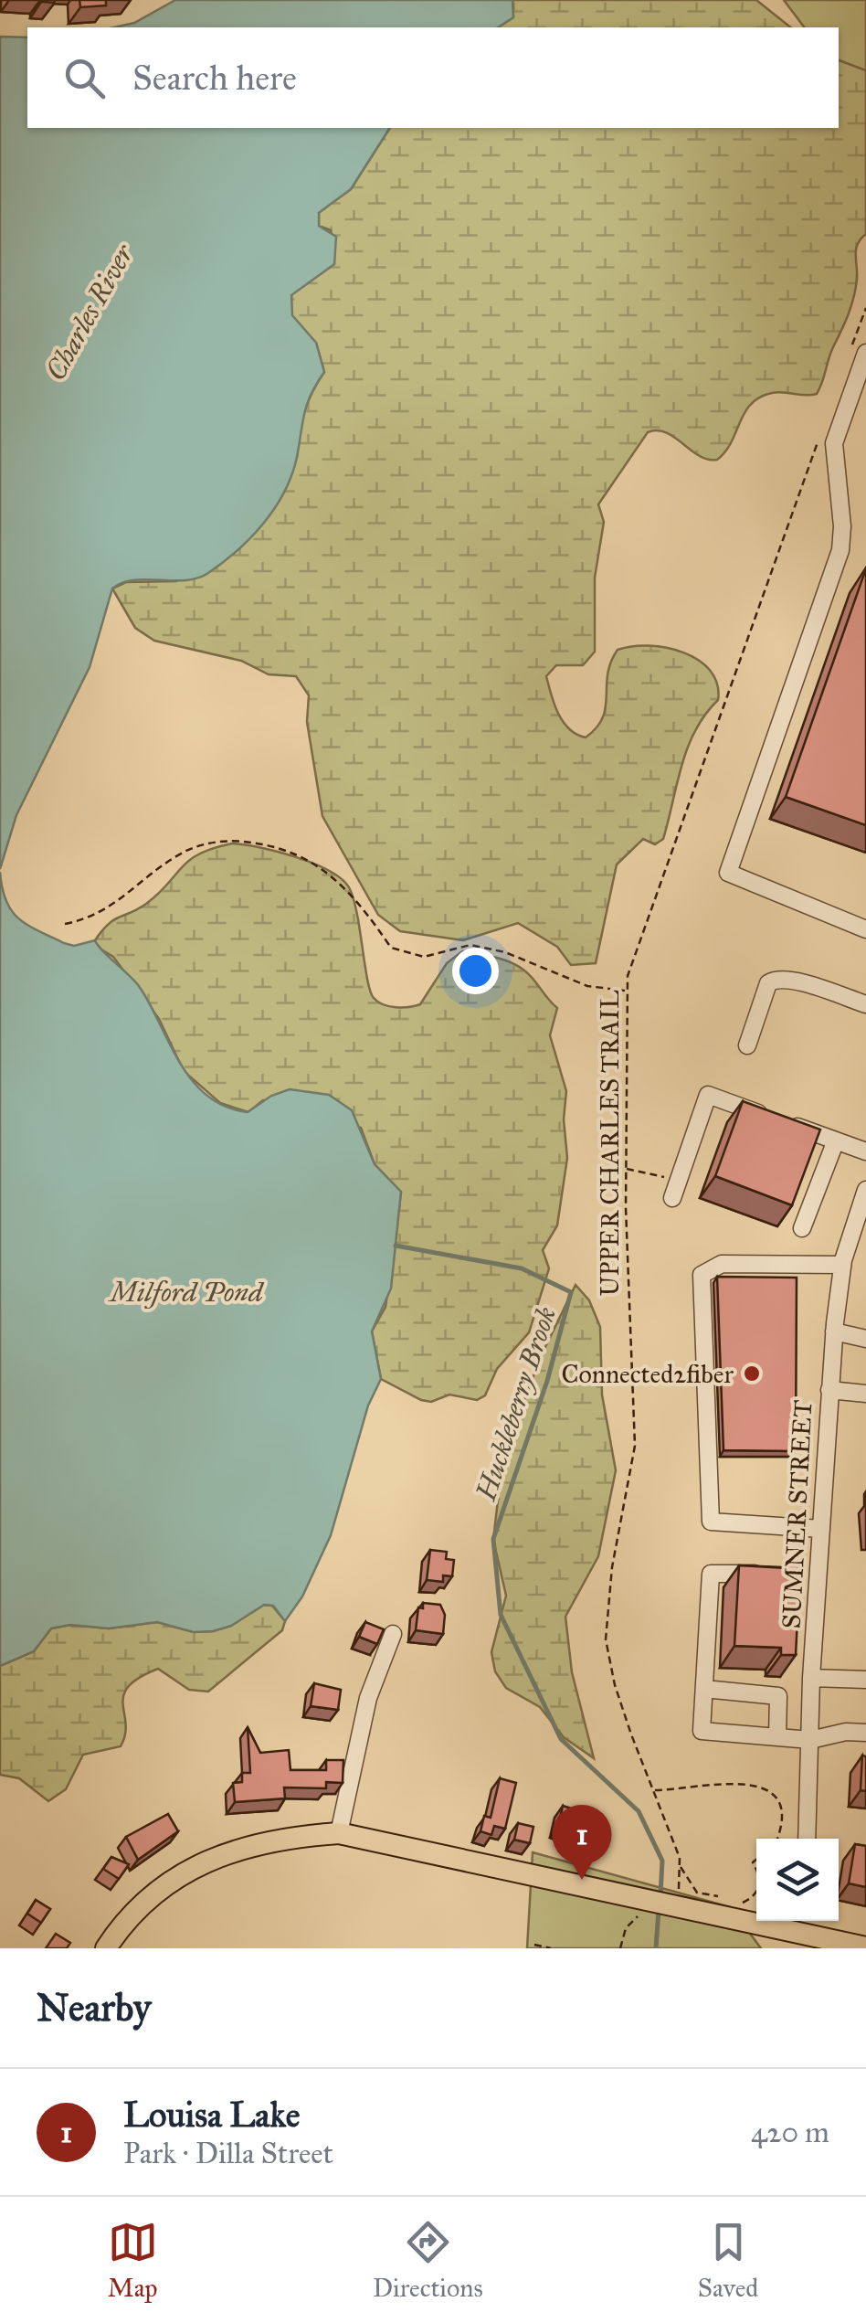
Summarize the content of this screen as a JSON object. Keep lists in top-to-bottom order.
{
  "streets": {
    "street": ["SUMNER STREET"],
    "path": ["UPPER CHARLES TRAIL"]
  },
  "water": ["Charles River", "Milford Pond", "Huckleberry Brook"],
  "places": ["Connected2fiber"],
  "page": {
    "search": "Search here",
    "pins": "1",
    "heading": "Nearby",
    "list": [
      {
        "mark": "1",
        "name": "Louisa Lake",
        "note": "Park · Dilla Street",
        "value": "420 m"
      }
    ],
    "nav": ["Map", "Directions", "Saved"]
  }
}
